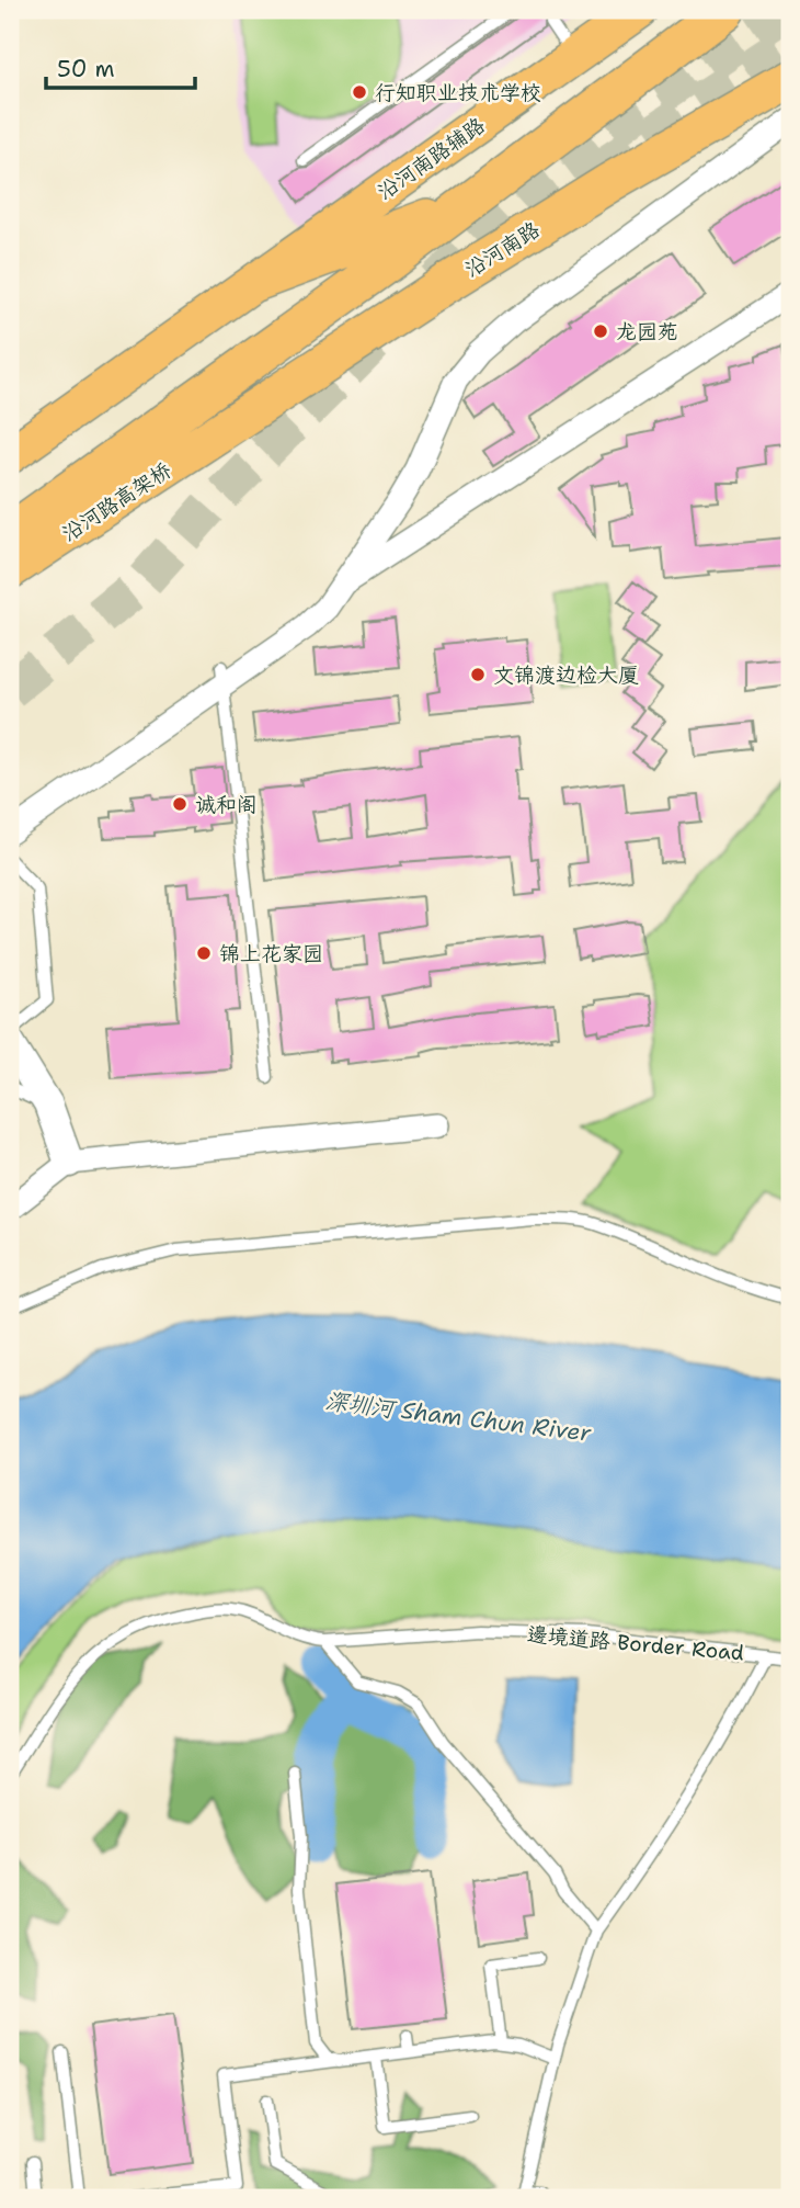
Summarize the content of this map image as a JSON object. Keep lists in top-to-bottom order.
{
  "streets": {
    "highway": ["沿河南路", "沿河路高架桥"],
    "main road": ["沿河南路辅路"],
    "lane": ["邊境道路 Border Road"]
  },
  "crossings": [
    ["沿河南路", "沿河路高架桥"]
  ],
  "water": ["深圳河 Sham Chun River"],
  "places": [
    "行知职业技术学校",
    "龙园苑",
    "文锦渡边检大厦",
    "诚和阁",
    "锦上花家园"
  ],
  "scale_bar": "50 m"
}
